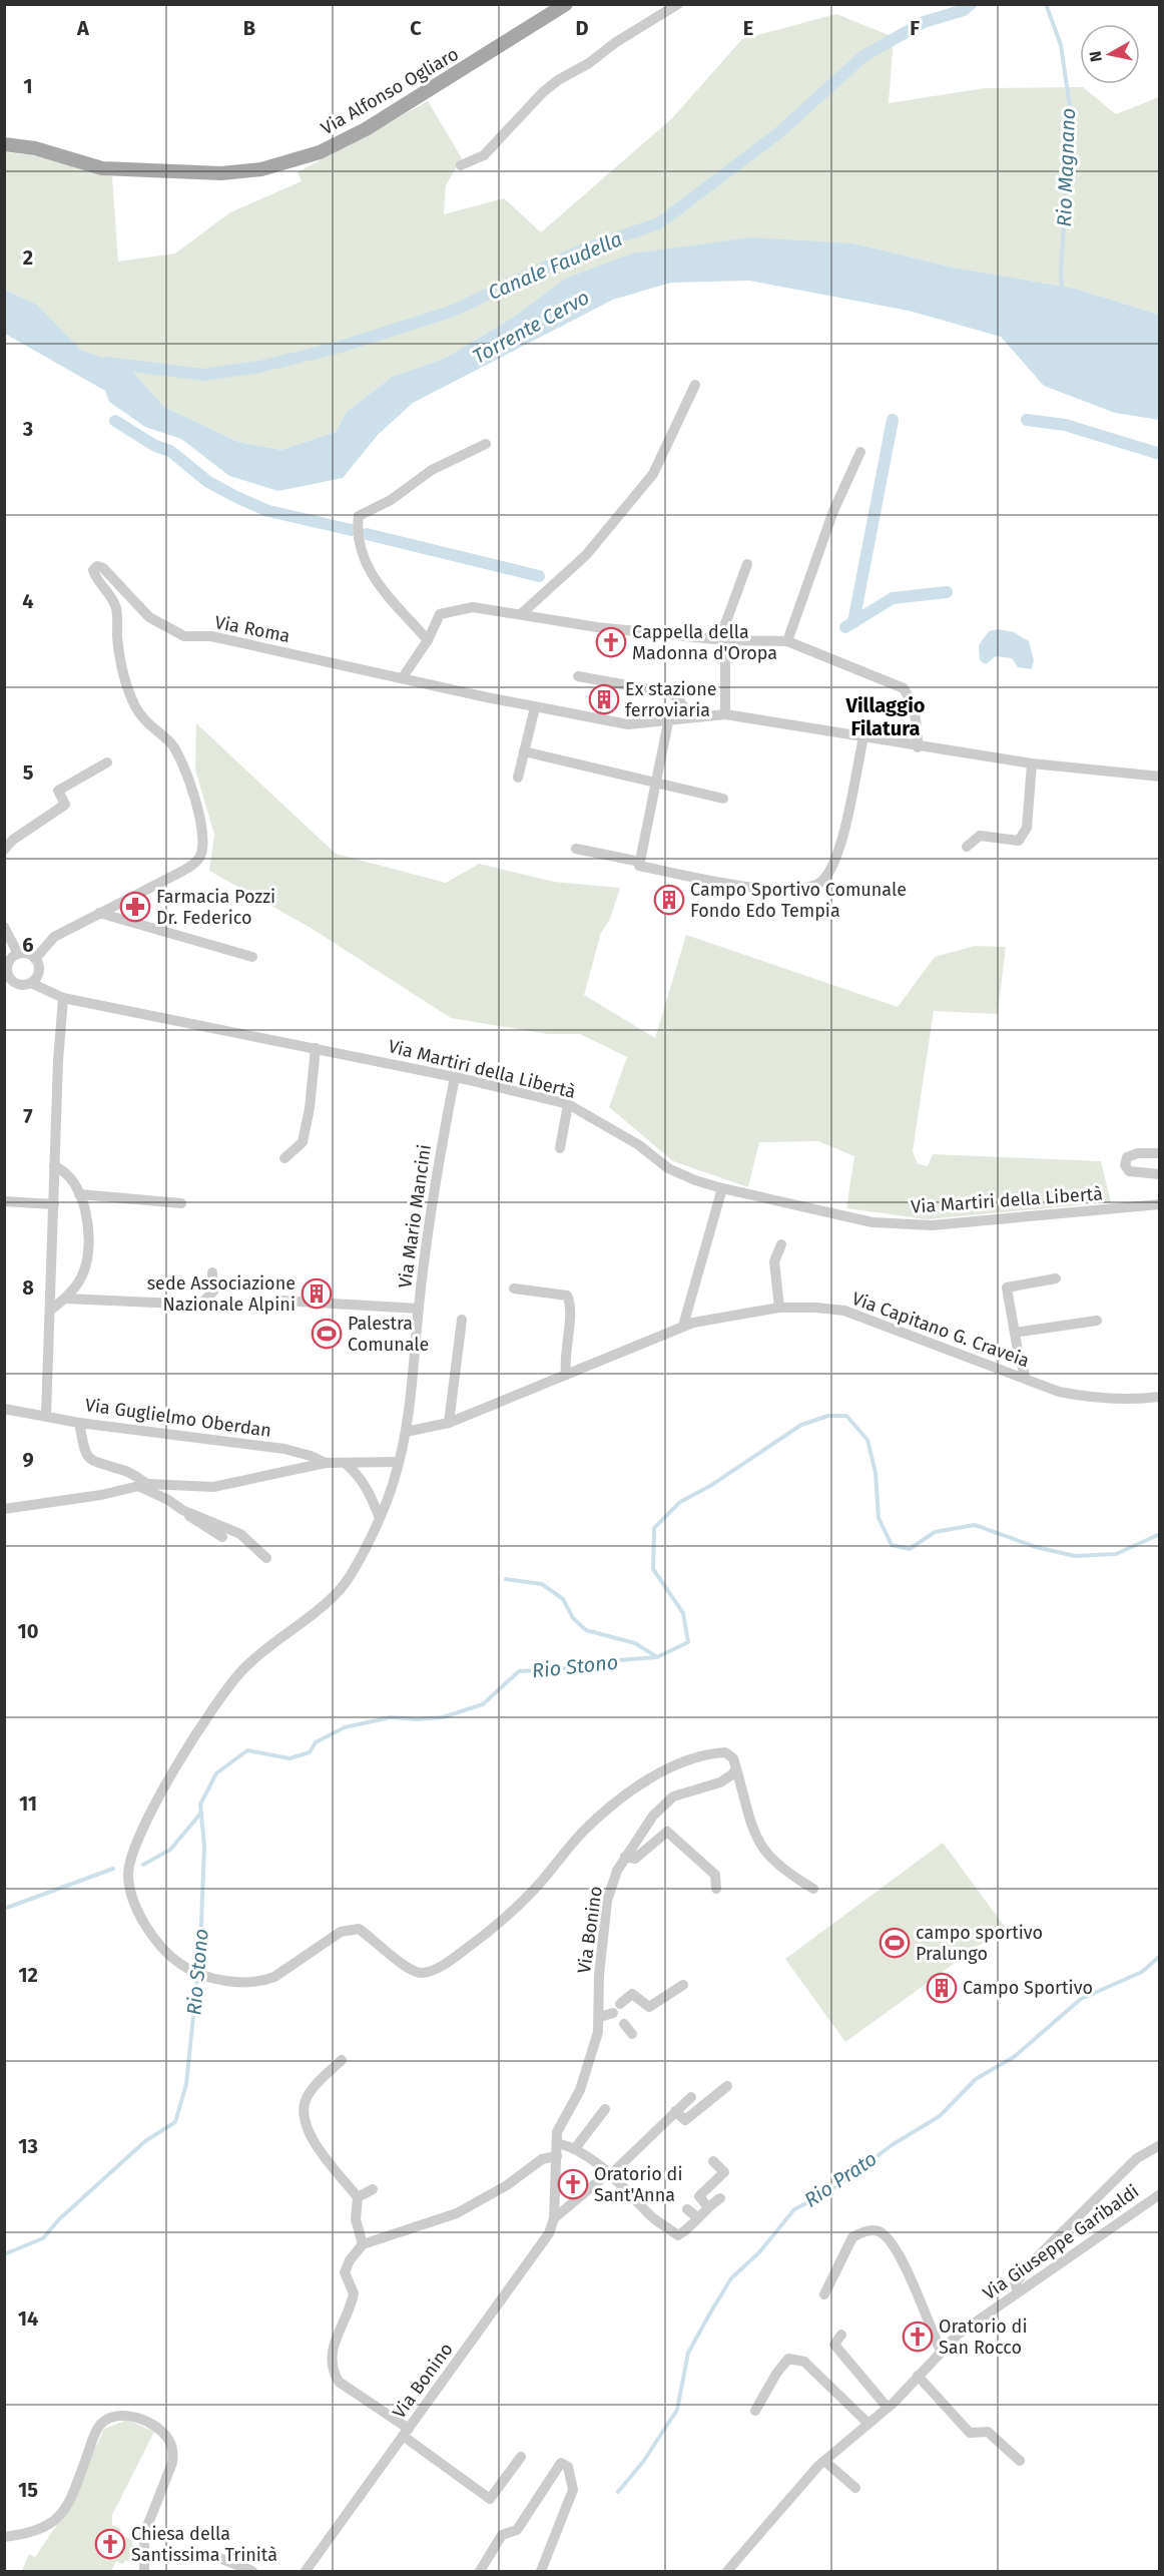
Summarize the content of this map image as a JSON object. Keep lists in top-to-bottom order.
{
  "streets": {
    "main road": ["Via Alfonso Ogliaro"],
    "street": [
      "Via Roma",
      "Via Martiri della Libertà",
      "Via Mario Mancini",
      "Via Capitano G. Craveia",
      "Via Guglielmo Oberdan",
      "Via Bonino",
      "Via Giuseppe Garibaldi"
    ]
  },
  "crossings": [
    ["Via Roma", "Via Martiri della Libertà"],
    ["Via Martiri della Libertà", "Via Mario Mancini"],
    ["Via Mario Mancini", "Via Capitano G. Craveia"]
  ],
  "districts": ["Villaggio Filatura"],
  "water": [
    "Rio Magnano",
    "Canale Faudella",
    "Torrente Cervo",
    "Rio Stono",
    "Rio Prato"
  ],
  "places": {
    "church": [
      "Cappella della Madonna d'Oropa",
      "Oratorio di Sant'Anna",
      "Oratorio di San Rocco",
      "Chiesa della Santissima Trinità"
    ],
    "building": [
      "Ex stazione ferroviaria",
      "Campo Sportivo Comunale Fondo Edo Tempia",
      "sede Associazione Nazionale Alpini",
      "Campo Sportivo"
    ],
    "pharmacy": ["Farmacia Pozzi Dr. Federico"],
    "sports": ["Palestra Comunale", "campo sportivo Pralungo"]
  },
  "north": "left",
  "grid": {
    "columns": [
      "A",
      "B",
      "C",
      "D",
      "E",
      "F"
    ],
    "rows": [
      "1",
      "2",
      "3",
      "4",
      "5",
      "6",
      "7",
      "8",
      "9",
      "10",
      "11",
      "12",
      "13",
      "14",
      "15"
    ]
  }
}
